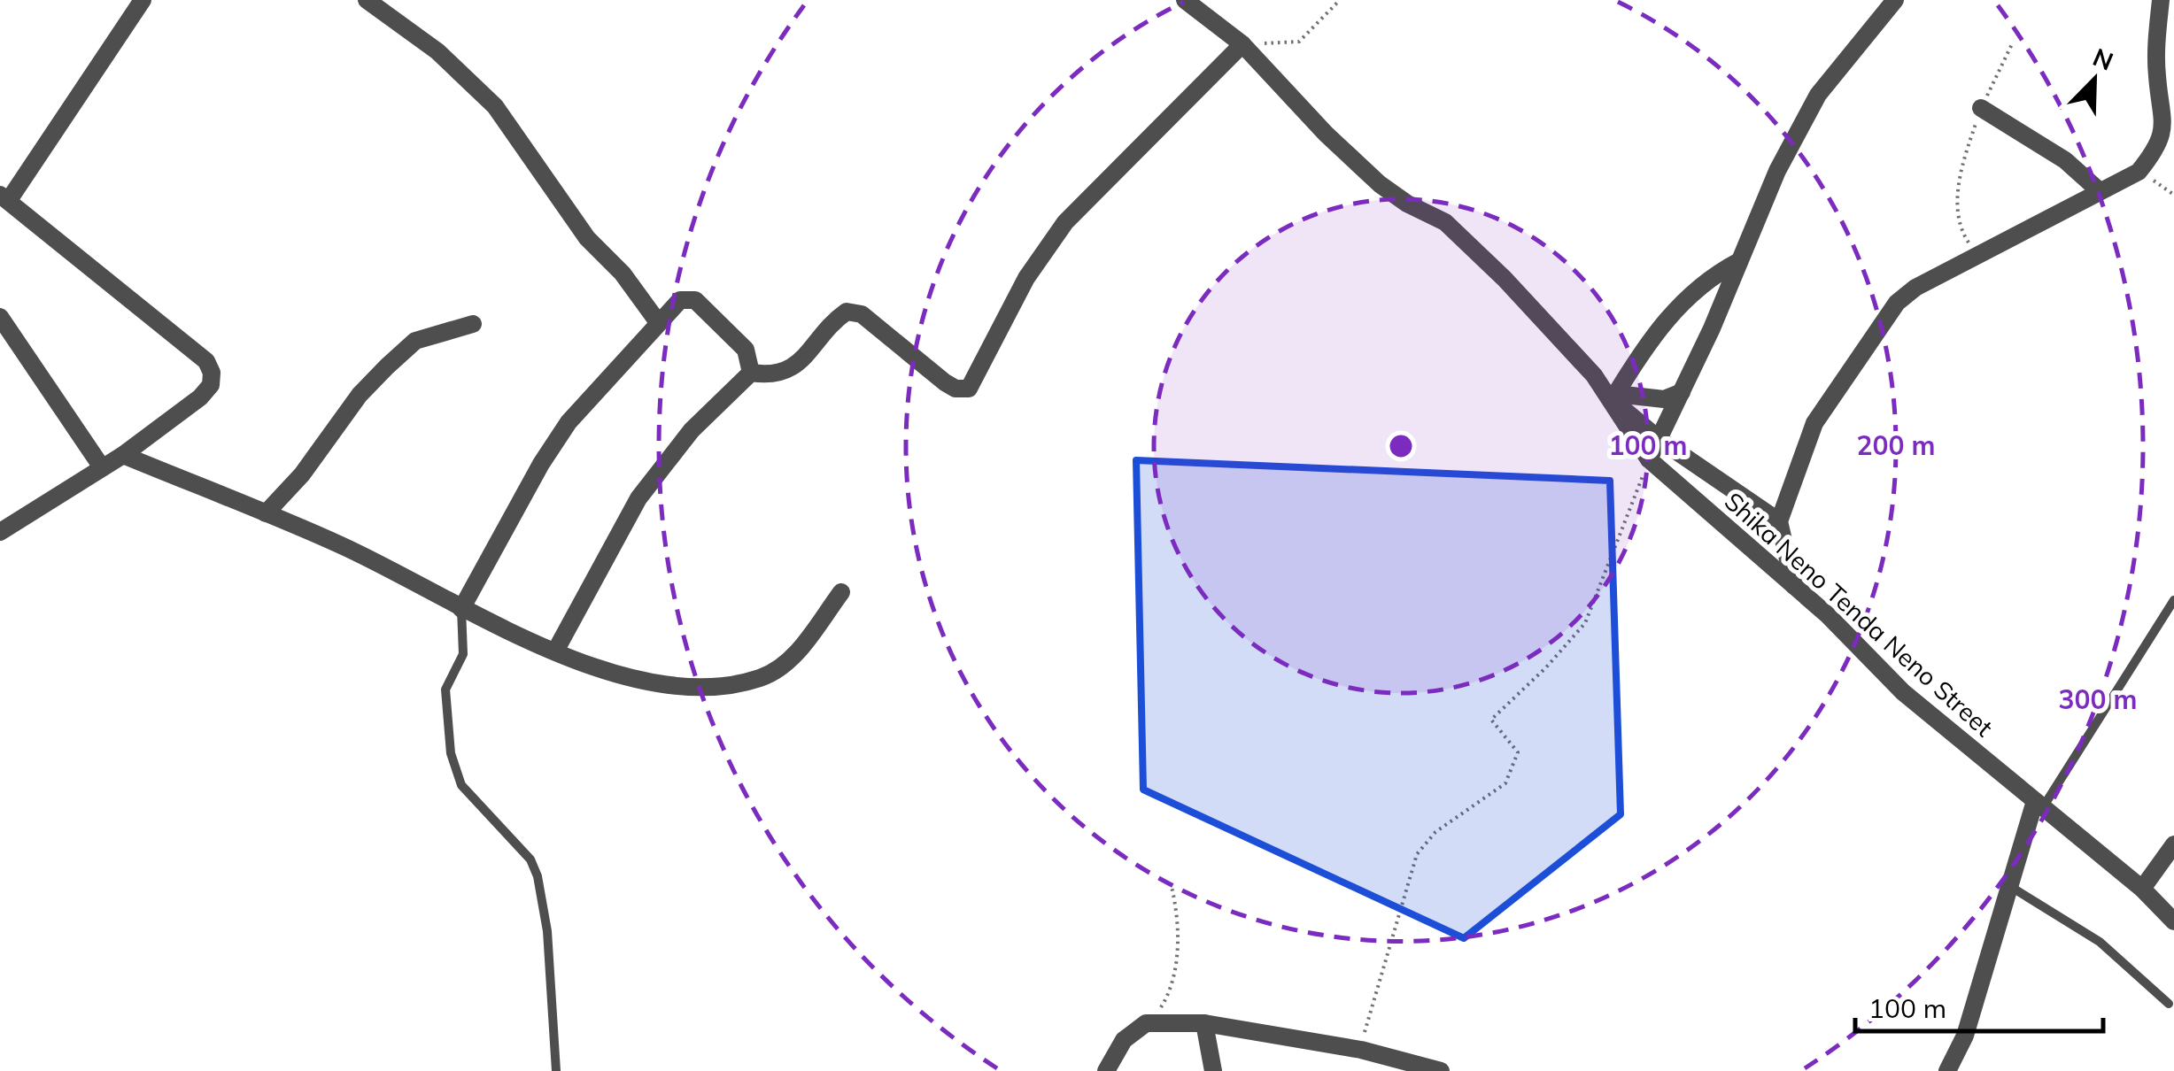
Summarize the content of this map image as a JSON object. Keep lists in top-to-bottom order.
{
  "streets": {
    "street": ["Shika Neno Tenda Neno Street"]
  },
  "scale_bar": "100 m",
  "north": "top right",
  "rings": ["100 m", "200 m", "300 m"]
}
